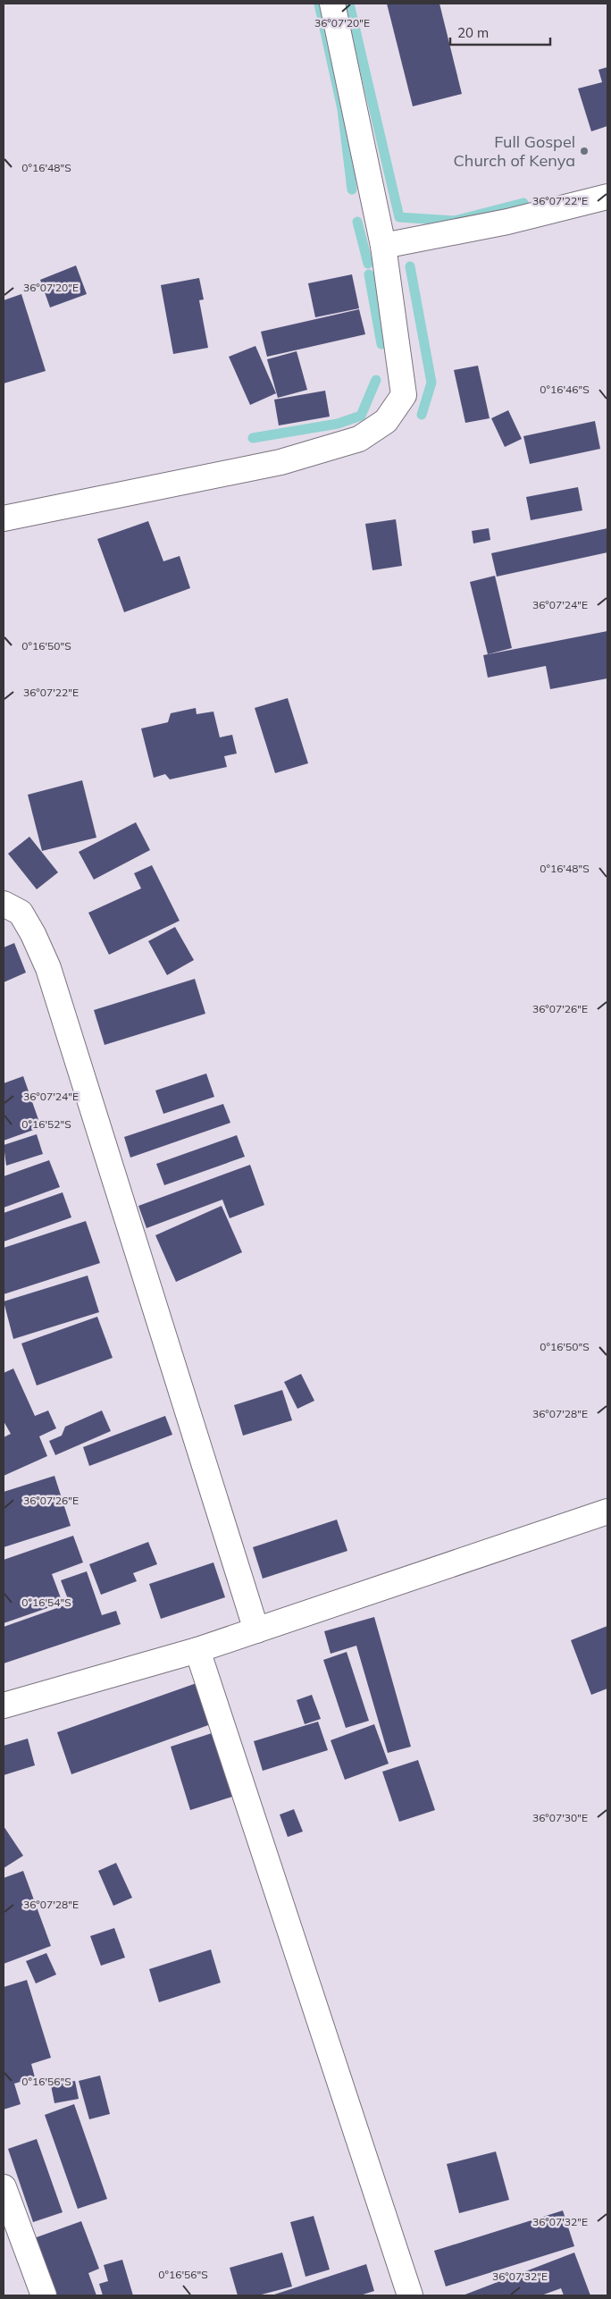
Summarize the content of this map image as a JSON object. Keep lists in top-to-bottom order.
{
  "places": ["Full Gospel Church of Kenya"],
  "scale_bar": "20 m",
  "coordinates": [
    "36°07'20\"E",
    "0°16'48\"S",
    "36°07'22\"E",
    "0°16'46\"S",
    "36°07'24\"E",
    "0°16'50\"S",
    "36°07'26\"E",
    "0°16'52\"S",
    "36°07'28\"E",
    "0°16'54\"S",
    "36°07'30\"E",
    "0°16'56\"S",
    "36°07'32\"E"
  ]
}
